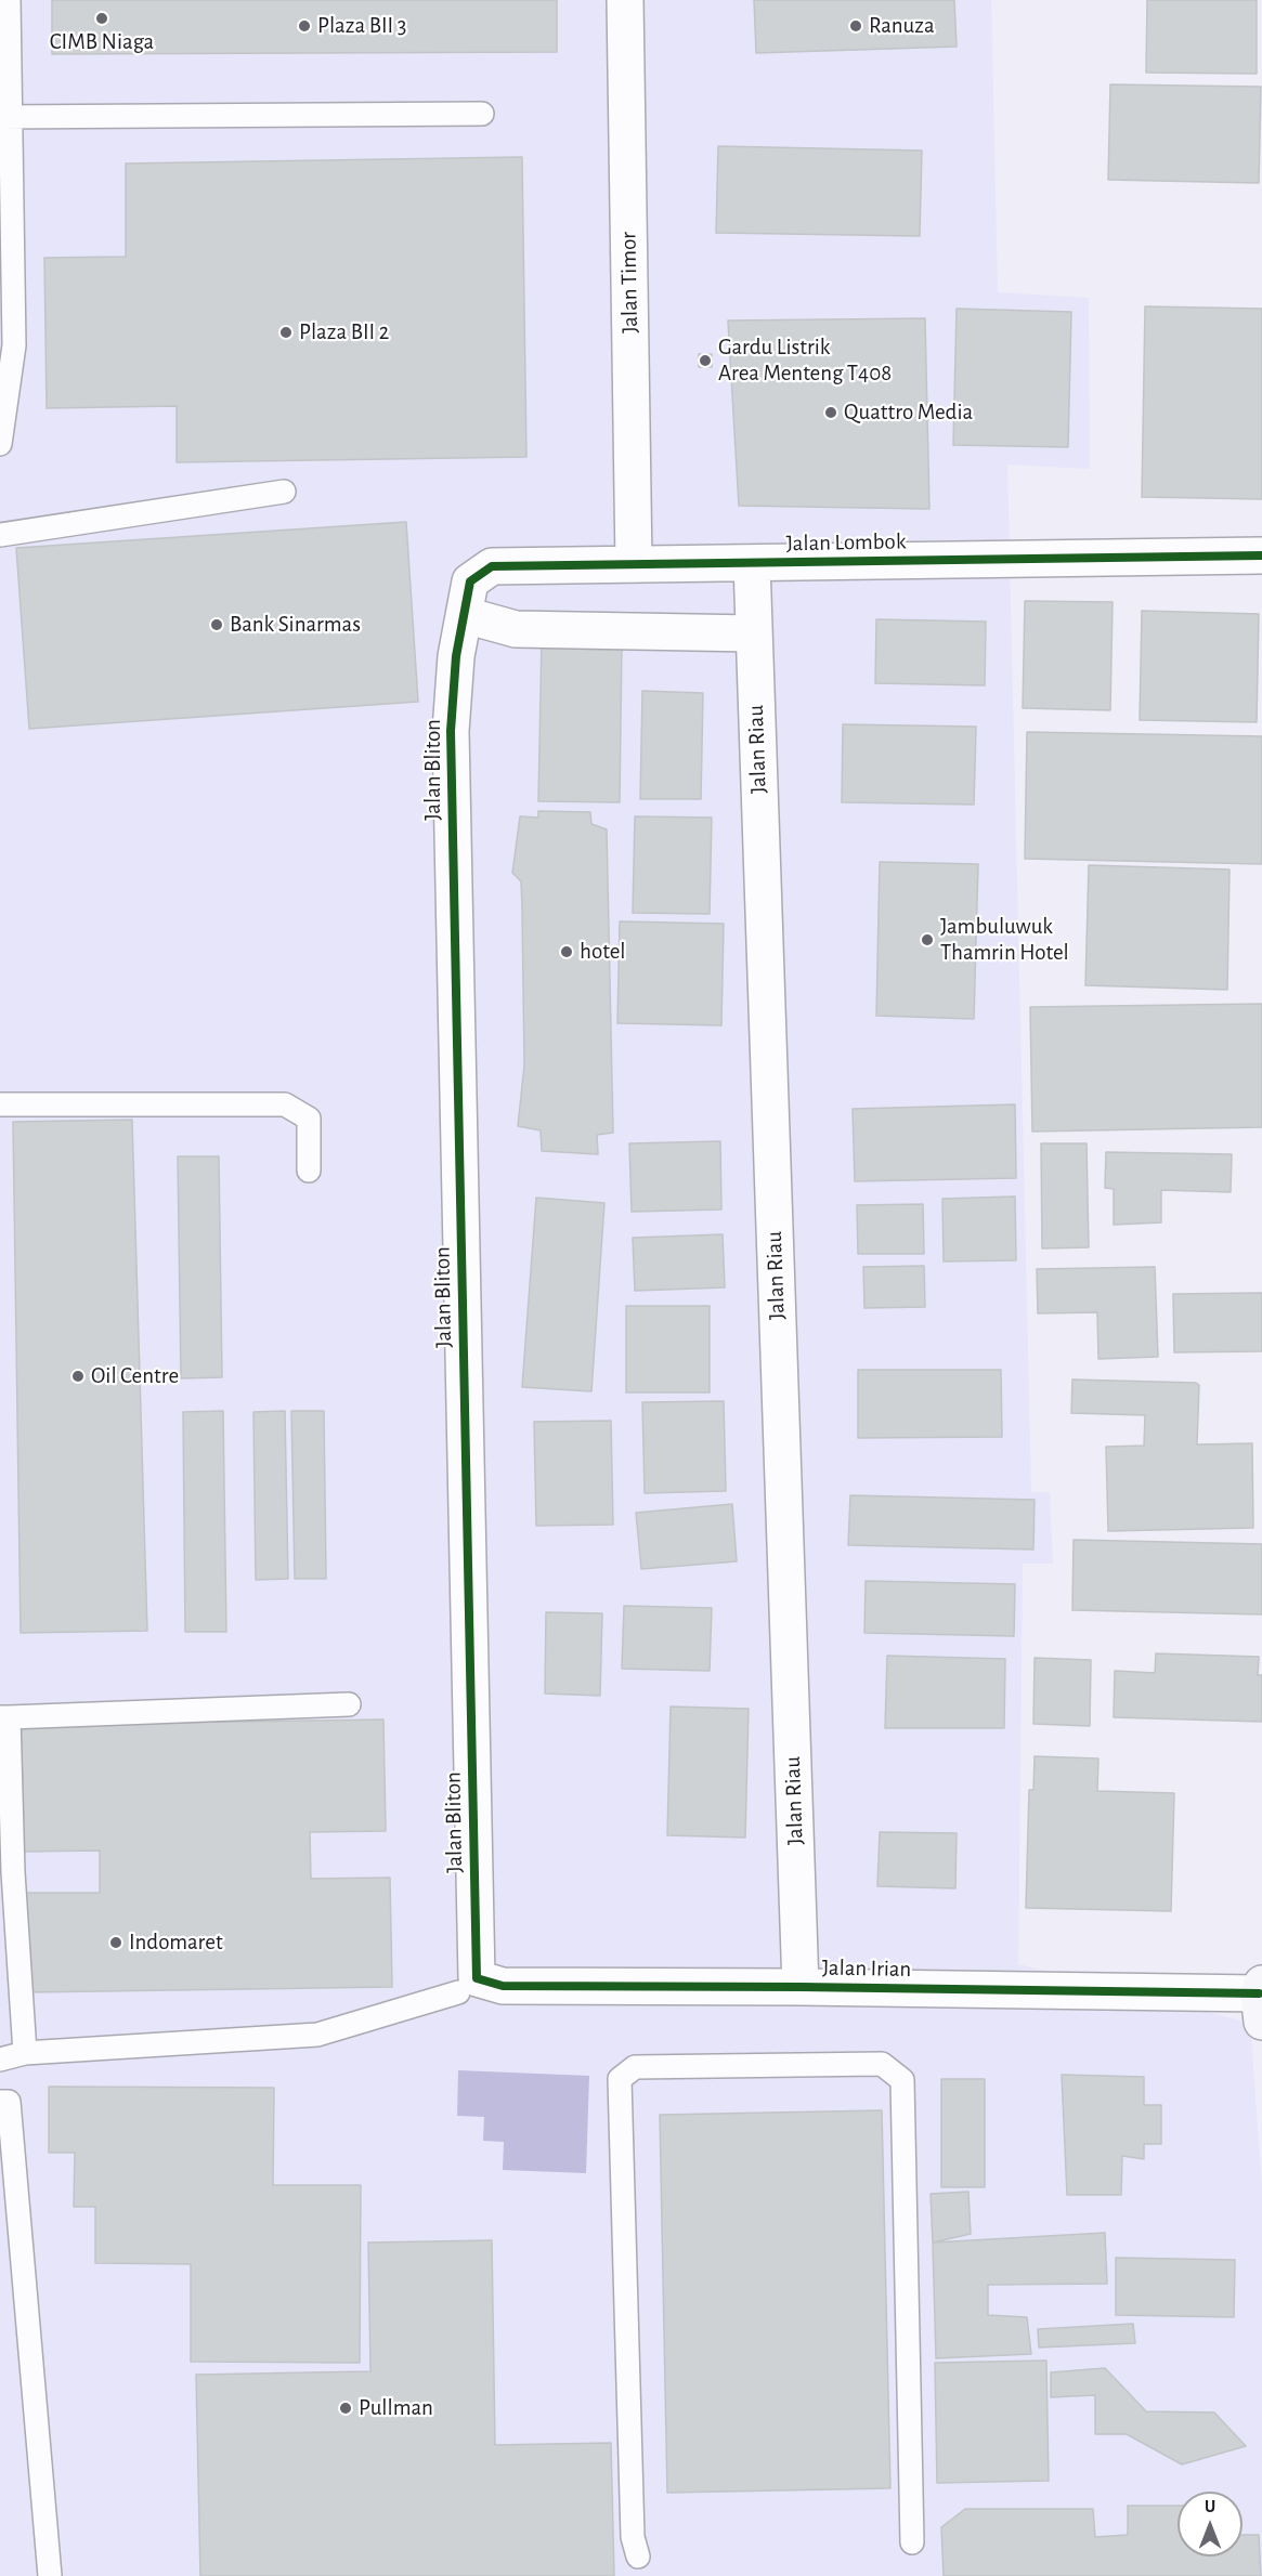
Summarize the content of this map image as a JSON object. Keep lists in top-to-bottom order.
{
  "streets": {
    "street": [
      "Jalan Timor",
      "Jalan Lombok",
      "Jalan Riau",
      "Jalan Bliton",
      "Jalan Irian"
    ]
  },
  "crossings": [
    ["Jalan Timor", "Jalan Lombok"],
    ["Jalan Lombok", "Jalan Riau"],
    ["Jalan Lombok", "Jalan Bliton"],
    ["Jalan Riau", "Jalan Irian"],
    ["Jalan Bliton", "Jalan Irian"]
  ],
  "places": [
    "CIMB Niaga",
    "Plaza BII 3",
    "Ranuza",
    "Plaza BII 2",
    "Gardu Listrik Area Menteng T408",
    "Quattro Media",
    "Bank Sinarmas",
    "Jambuluwuk Thamrin Hotel",
    "hotel",
    "Oil Centre",
    "Indomaret",
    "Pullman"
  ],
  "north": "top"
}
